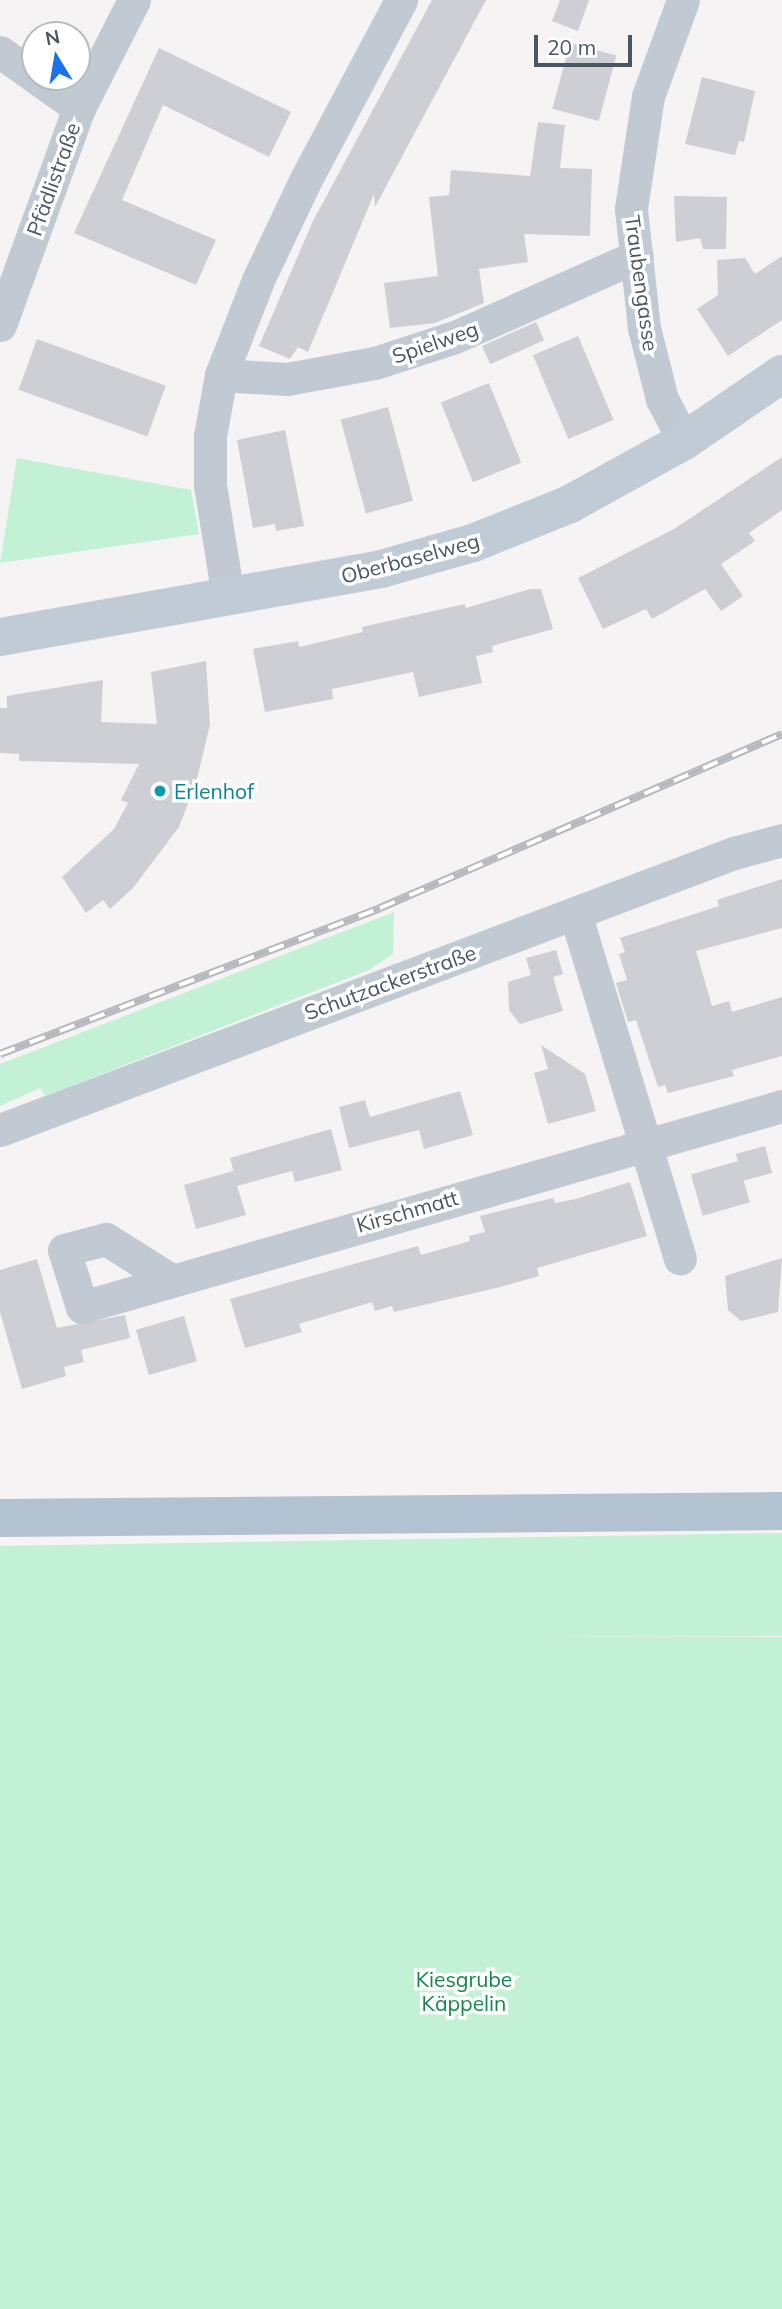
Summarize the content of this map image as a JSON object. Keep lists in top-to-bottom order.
{
  "streets": {
    "street": [
      "Pfädlistraße",
      "Traubengasse",
      "Spielweg",
      "Oberbaselweg",
      "Schutzackerstraße",
      "Kirschmatt"
    ]
  },
  "crossings": [
    ["Traubengasse", "Spielweg"],
    ["Traubengasse", "Oberbaselweg"]
  ],
  "parks": ["Kiesgrube Käppelin"],
  "places": ["Erlenhof"],
  "scale_bar": "20 m",
  "north": "top"
}
